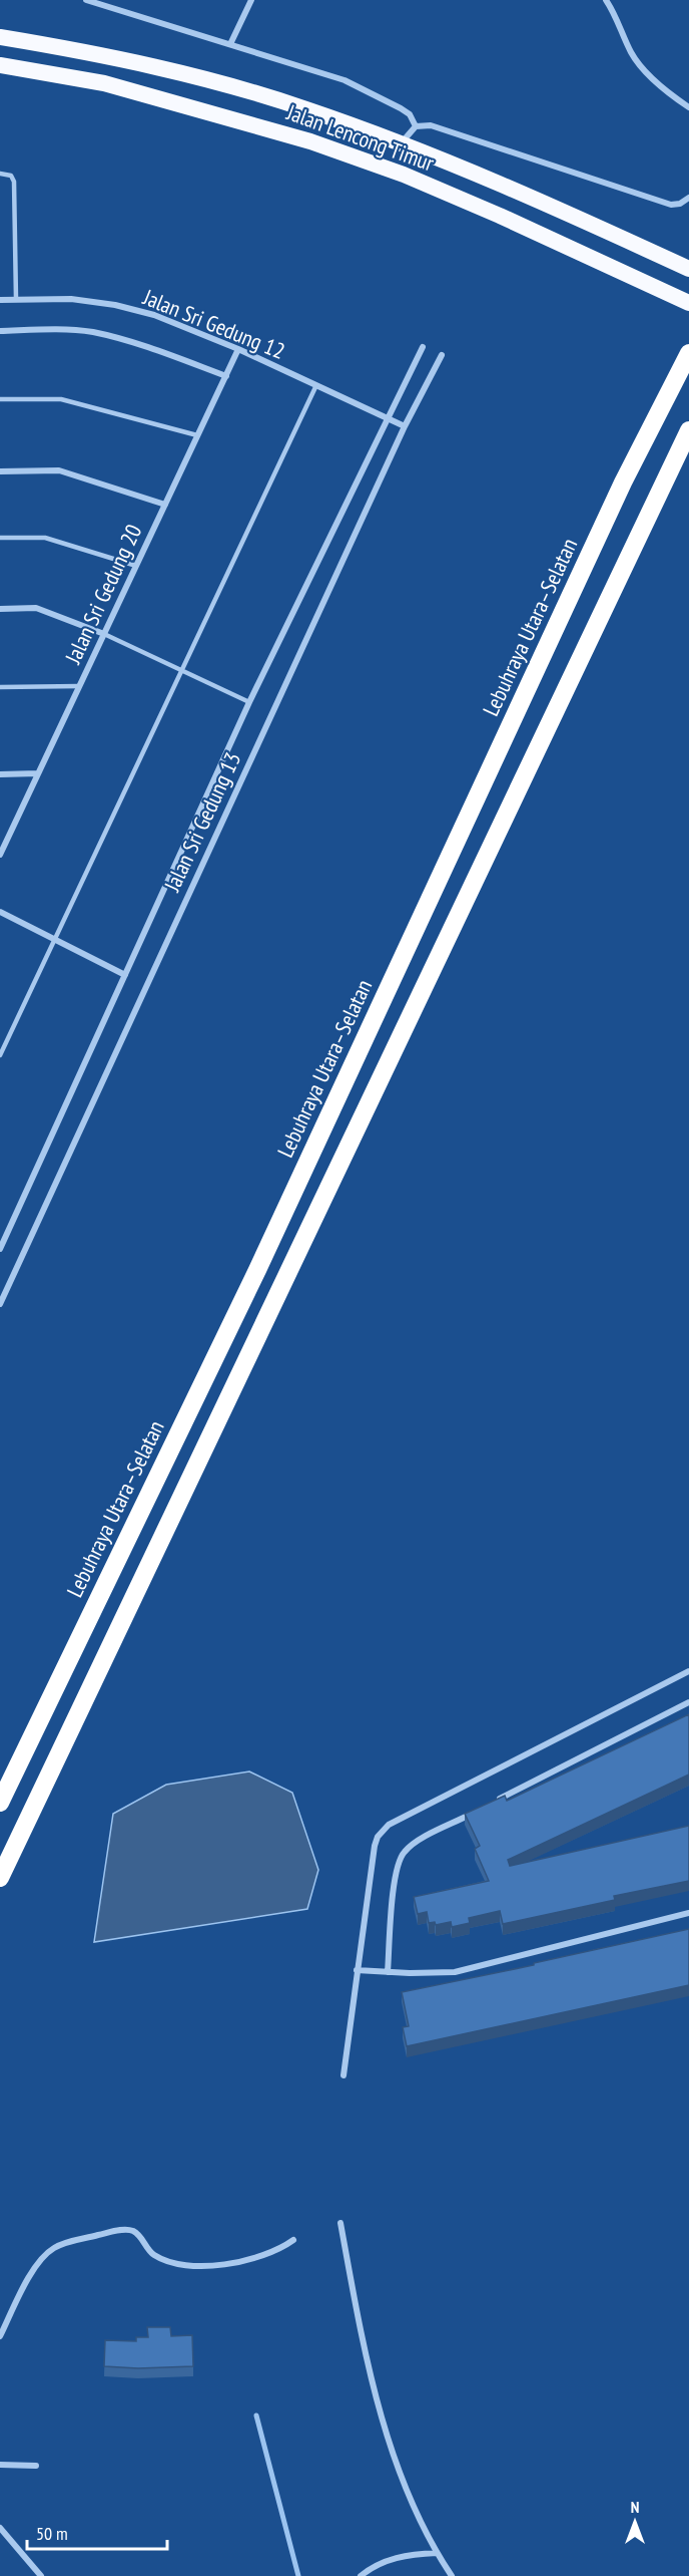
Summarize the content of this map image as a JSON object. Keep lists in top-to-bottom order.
{
  "streets": {
    "highway": ["Jalan Lencong Timur", "Lebuhraya Utara–Selatan"],
    "street": ["Jalan Sri Gedung 12", "Jalan Sri Gedung 20", "Jalan Sri Gedung 13"]
  },
  "crossings": [
    ["Jalan Sri Gedung 12", "Jalan Sri Gedung 20"],
    ["Jalan Sri Gedung 12", "Jalan Sri Gedung 13"]
  ],
  "scale_bar": "50 m",
  "north": "top"
}
